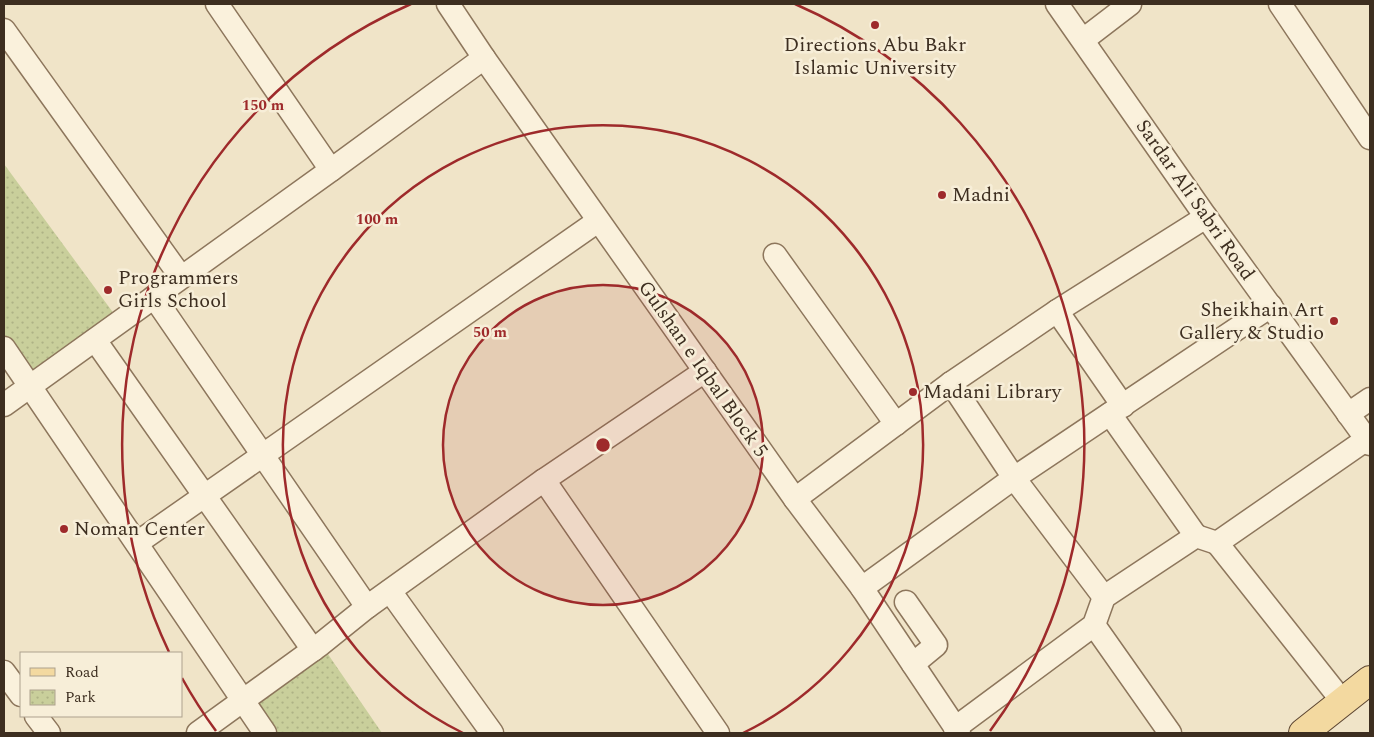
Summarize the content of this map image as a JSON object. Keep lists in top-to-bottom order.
{
  "streets": {
    "street": ["Sardar Ali Sabri Road", "Gulshan e Iqbal Block 5"]
  },
  "places": [
    "Directions Abu Bakr Islamic University",
    "Madni",
    "Programmers Girls School",
    "Sheikhain Art Gallery & Studio",
    "Madani Library",
    "Noman Center"
  ],
  "legend": ["Road", "Park"],
  "rings": ["150 m", "100 m", "50 m"]
}
